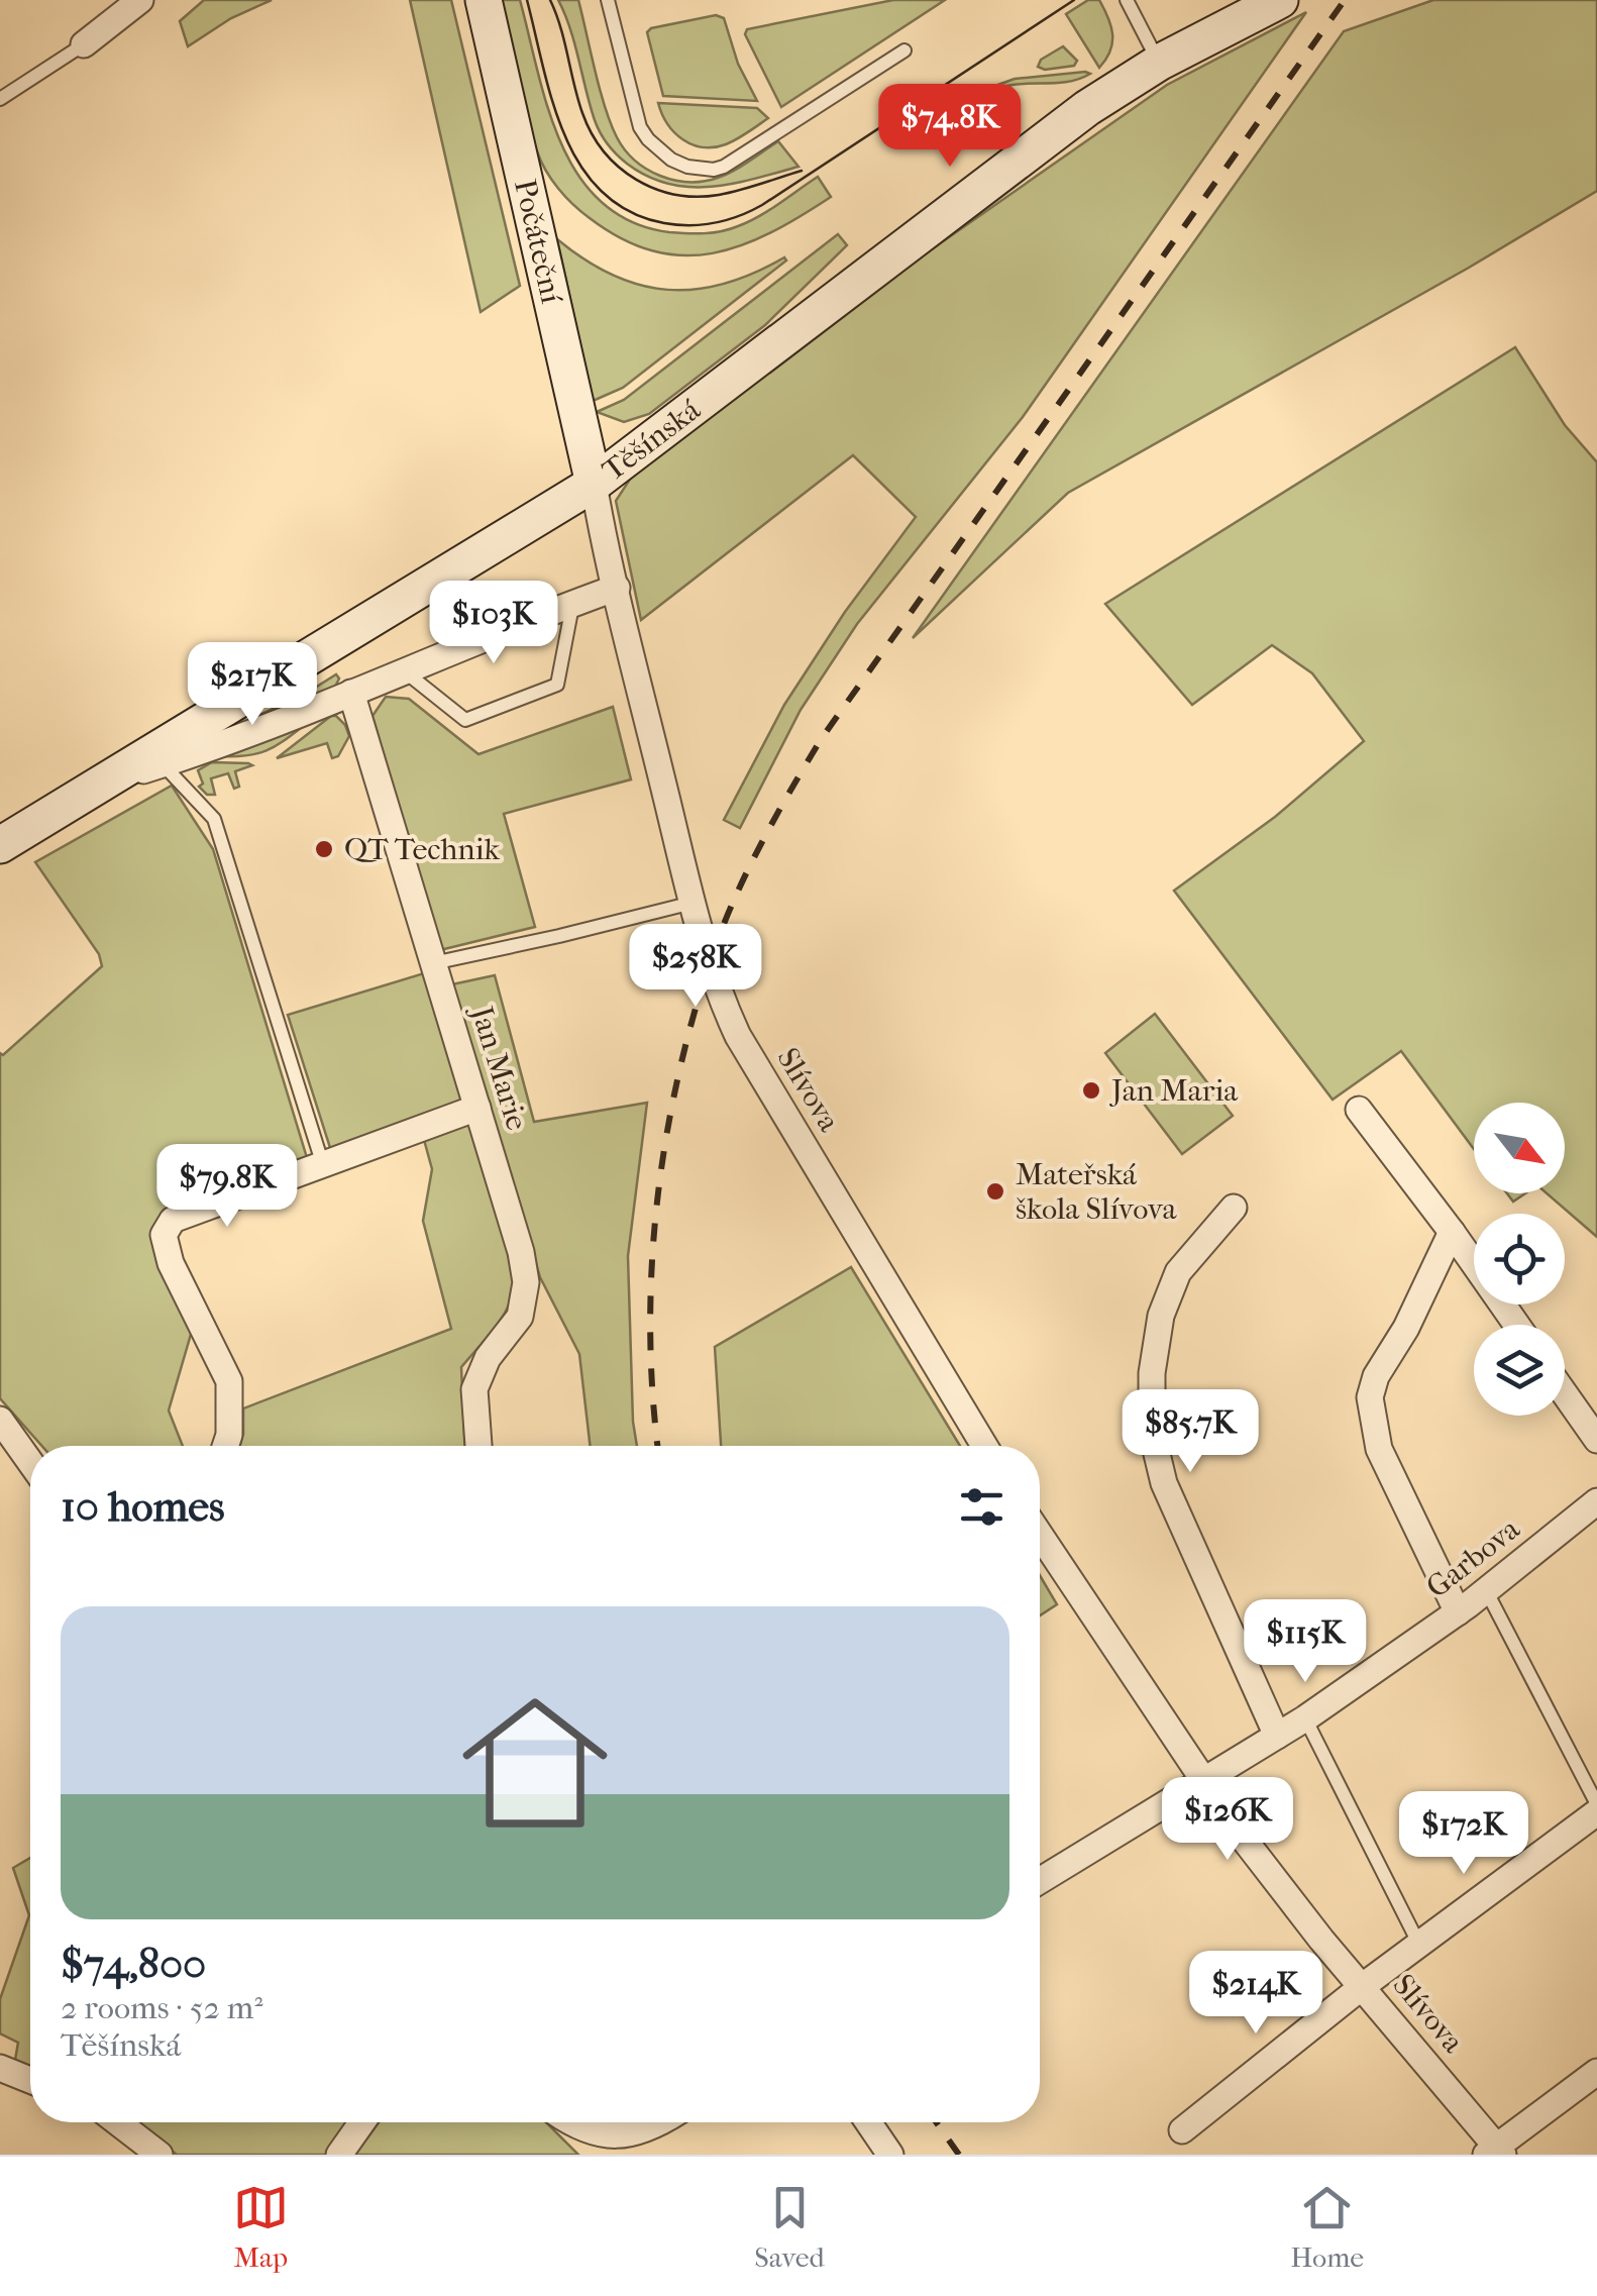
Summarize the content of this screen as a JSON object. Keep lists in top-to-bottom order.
{
  "streets": {
    "main road": ["Počáteční", "Těšínská"],
    "street": ["Jan Marie", "Slívova", "Garbova"]
  },
  "crossings": [
    ["Počáteční", "Těšínská"],
    ["Počáteční", "Slívova"],
    ["Těšínská", "Slívova"],
    ["Slívova", "Garbova"]
  ],
  "places": ["QT Technik", "Jan Maria", "Mateřská škola Slívova"],
  "north": "bottom right",
  "page": {
    "price": [
      "$74.8K",
      "$103K",
      "$217K",
      "$258K",
      "$79.8K",
      "$85.7K",
      "$115K",
      "$126K",
      "$172K",
      "$214K"
    ],
    "heading": "10 homes",
    "list": [
      {
        "name": "$74,800",
        "note": "2 rooms · 52 m² · Těšínská"
      }
    ],
    "tabs": ["Map", "Saved", "Home"]
  }
}
